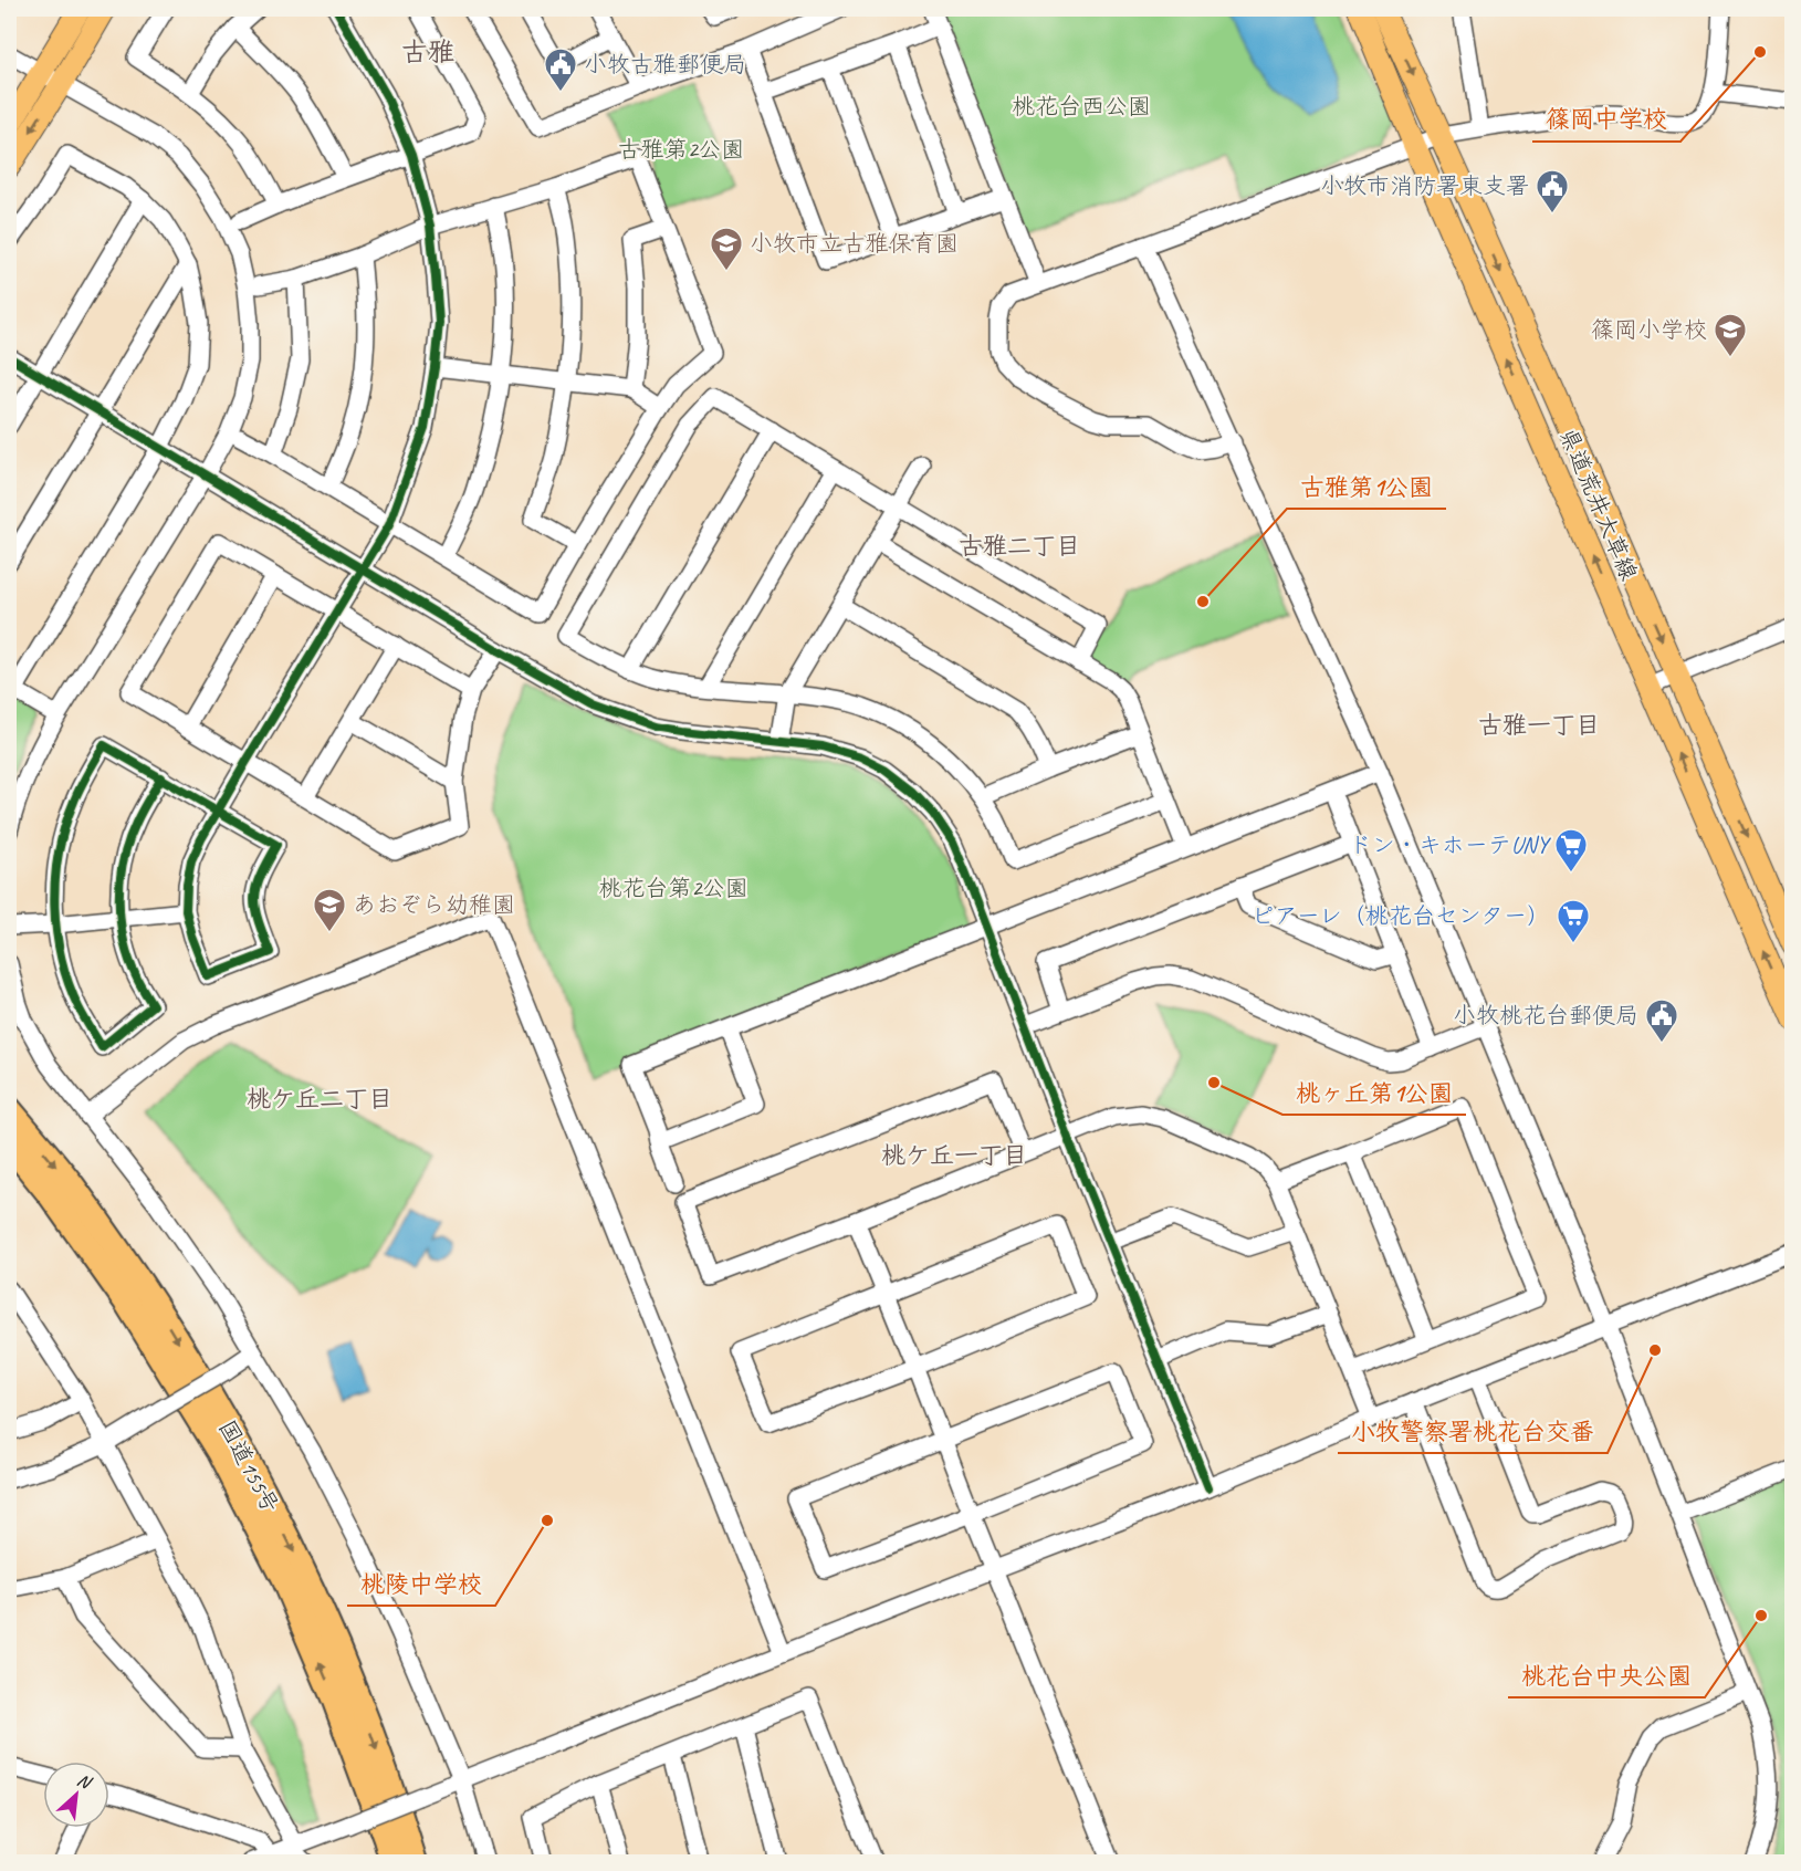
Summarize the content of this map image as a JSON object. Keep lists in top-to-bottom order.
{
  "streets": {
    "highway": ["国道155号"],
    "main road": ["県道荒井大草線"]
  },
  "districts": [
    "古雅",
    "古雅二丁目",
    "古雅一丁目",
    "桃ケ丘二丁目",
    "桃ケ丘一丁目"
  ],
  "parks": ["桃花台西公園", "古雅第2公園", "桃花台第2公園"],
  "places": {
    "other": [
      "篠岡中学校",
      "古雅第1公園",
      "桃ヶ丘第1公園",
      "小牧警察署桃花台交番",
      "桃陵中学校",
      "桃花台中央公園"
    ],
    "public building": ["小牧古雅郵便局", "小牧市消防署東支署", "小牧桃花台郵便局"],
    "school or university": ["小牧市立古雅保育園", "篠岡小学校", "あおぞら幼稚園"],
    "supermarket": ["ドン・キホーテUNY", "ピアーレ（桃花台センター）"]
  },
  "north": "top right"
}
